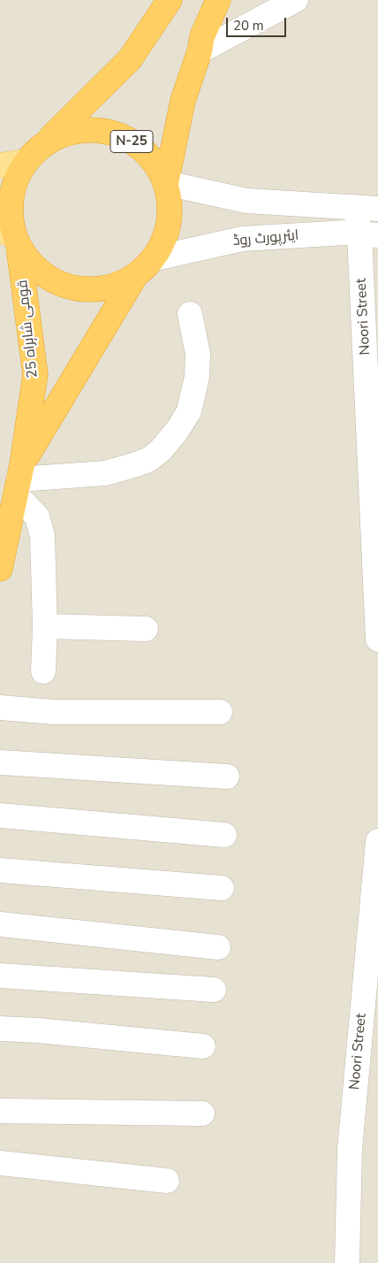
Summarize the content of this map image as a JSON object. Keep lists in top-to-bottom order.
{
  "streets": {
    "highway": ["N-25", "قومی شاہراہ 25"],
    "street": ["ایئرپورٹ روڈ", "Noori Street"]
  },
  "crossings": [
    ["ایئرپورٹ روڈ", "Noori Street"],
    ["ایئرپورٹ روڈ", "قومی شاہراہ 25"]
  ],
  "scale_bar": "20 m"
}
